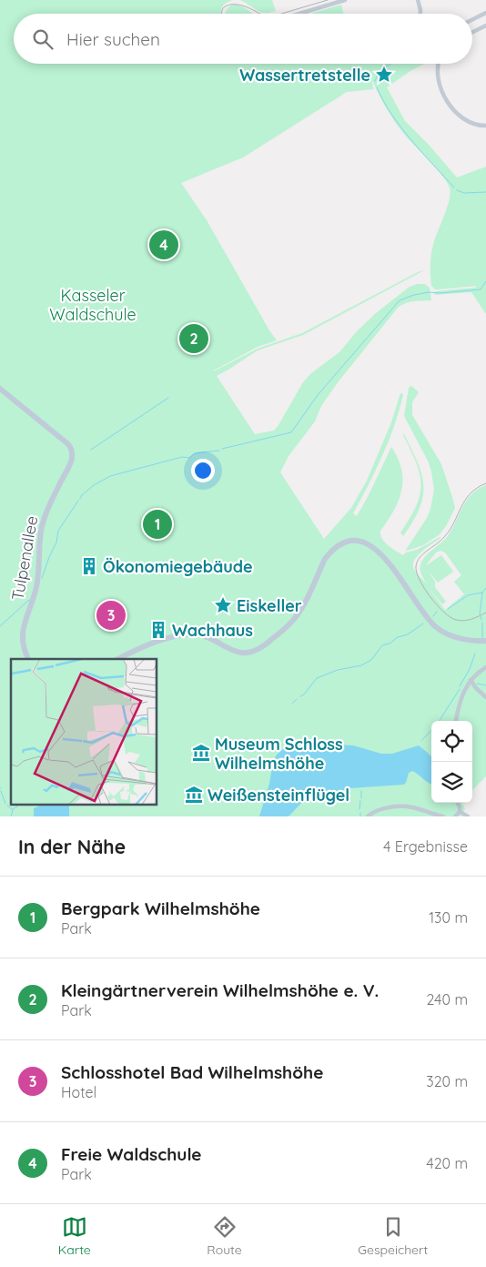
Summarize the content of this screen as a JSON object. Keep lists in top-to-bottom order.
{
  "streets": {
    "main road": ["Tulpenallee"]
  },
  "parks": ["Kasseler Waldschule"],
  "places": {
    "place": ["Wassertretstelle", "Eiskeller"],
    "building": ["Ökonomiegebäude", "Wachhaus"],
    "museum": ["Museum Schloss Wilhelmshöhe", "Weißensteinflügel"]
  },
  "page": {
    "search": "Hier suchen",
    "pins": [
      "4",
      "2",
      "1",
      "3"
    ],
    "heading": ["In der Nähe", "4 Ergebnisse"],
    "list": [
      {
        "mark": "1",
        "name": "Bergpark Wilhelmshöhe",
        "note": "Park",
        "value": "130 m"
      },
      {
        "mark": "2",
        "name": "Kleingärtnerverein Wilhelmshöhe e. V.",
        "note": "Park",
        "value": "240 m"
      },
      {
        "mark": "3",
        "name": "Schlosshotel Bad Wilhelmshöhe",
        "note": "Hotel",
        "value": "320 m"
      },
      {
        "mark": "4",
        "name": "Freie Waldschule",
        "note": "Park",
        "value": "420 m"
      }
    ],
    "nav": ["Karte", "Route", "Gespeichert"]
  }
}
